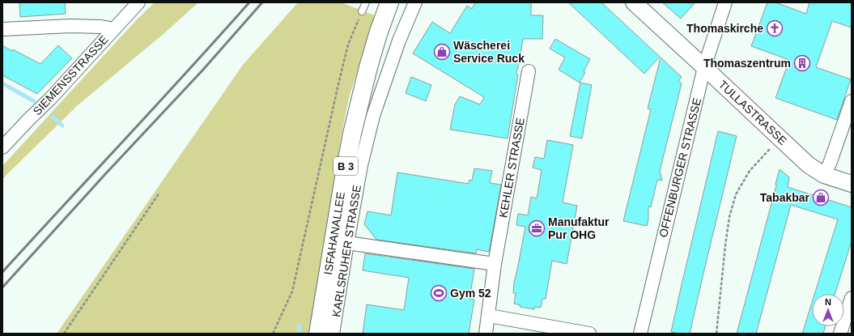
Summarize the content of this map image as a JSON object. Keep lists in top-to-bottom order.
{
  "streets": {
    "highway": ["B 3", "ISFAHANALLEE"],
    "street": [
      "SIEMENSSTRASSE",
      "TULLASTRASSE",
      "KEHLER STRASSE",
      "OFFENBURGER STRASSE",
      "KARLSRUHER STRASSE"
    ]
  },
  "crossings": [
    ["TULLASTRASSE", "OFFENBURGER STRASSE"]
  ],
  "places": {
    "church": ["Thomaskirche"],
    "shop": ["Wäscherei Service Ruck", "Tabakbar"],
    "building": ["Thomaszentrum"],
    "office": ["Manufaktur Pur OHG"],
    "sports": ["Gym 52"]
  },
  "north": "top"
}
